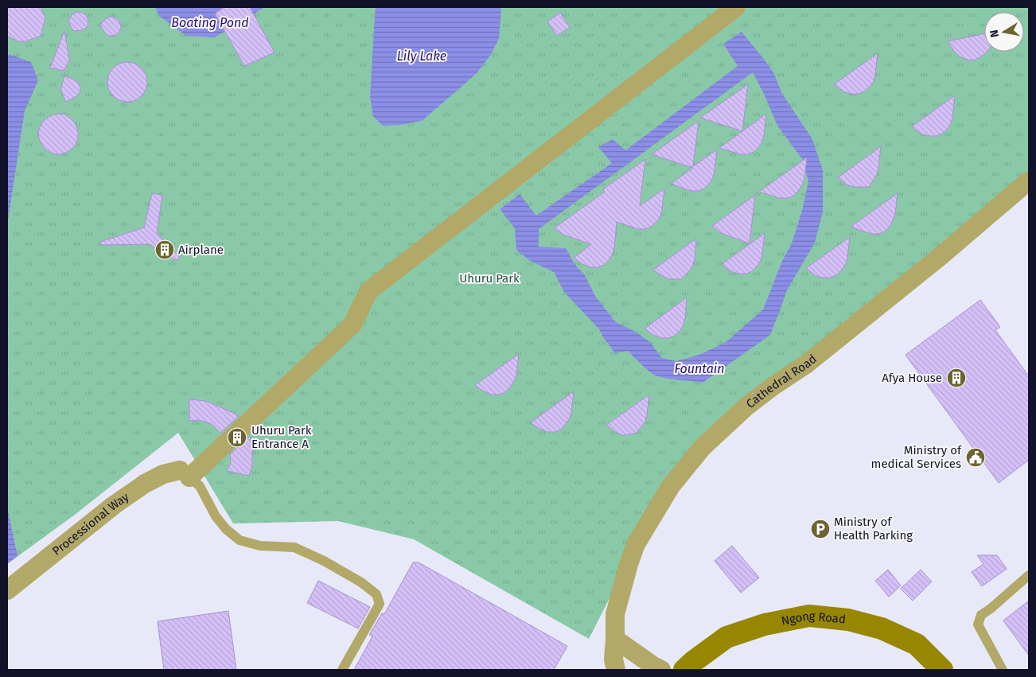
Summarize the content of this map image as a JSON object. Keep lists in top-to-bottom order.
{
  "streets": {
    "main road": ["Ngong Road"],
    "street": ["Cathedral Road", "Processional Way"]
  },
  "water": ["Boating Pond", "Lily Lake", "Fountain"],
  "parks": ["Uhuru Park"],
  "places": {
    "building": ["Airplane", "Afya House", "Uhuru Park Entrance A"],
    "public building": ["Ministry of medical Services"],
    "parking": ["Ministry of Health Parking"]
  },
  "north": "left"
}
